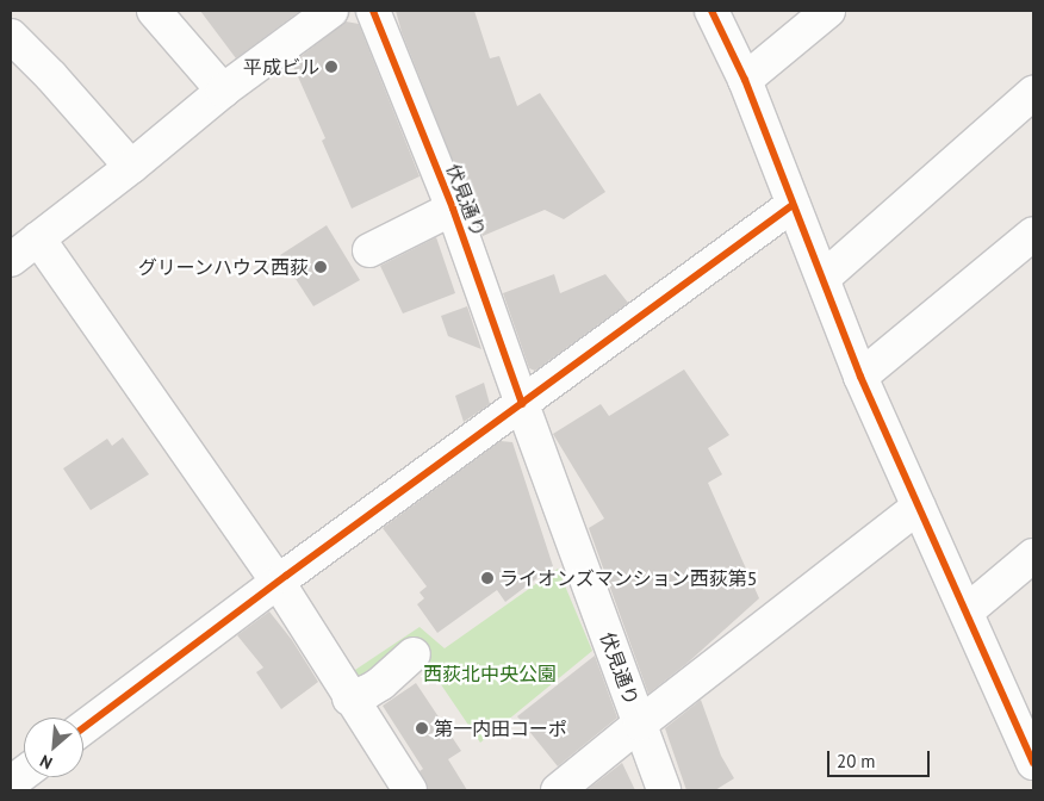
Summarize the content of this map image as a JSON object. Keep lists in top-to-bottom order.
{
  "streets": {
    "street": ["伏見通り"]
  },
  "parks": ["西荻北中央公園"],
  "places": [
    "平成ビル",
    "グリーンハウス西荻",
    "ライオンズマンション西荻第5",
    "第一内田コーポ"
  ],
  "scale_bar": "20 m",
  "north": "bottom left"
}
